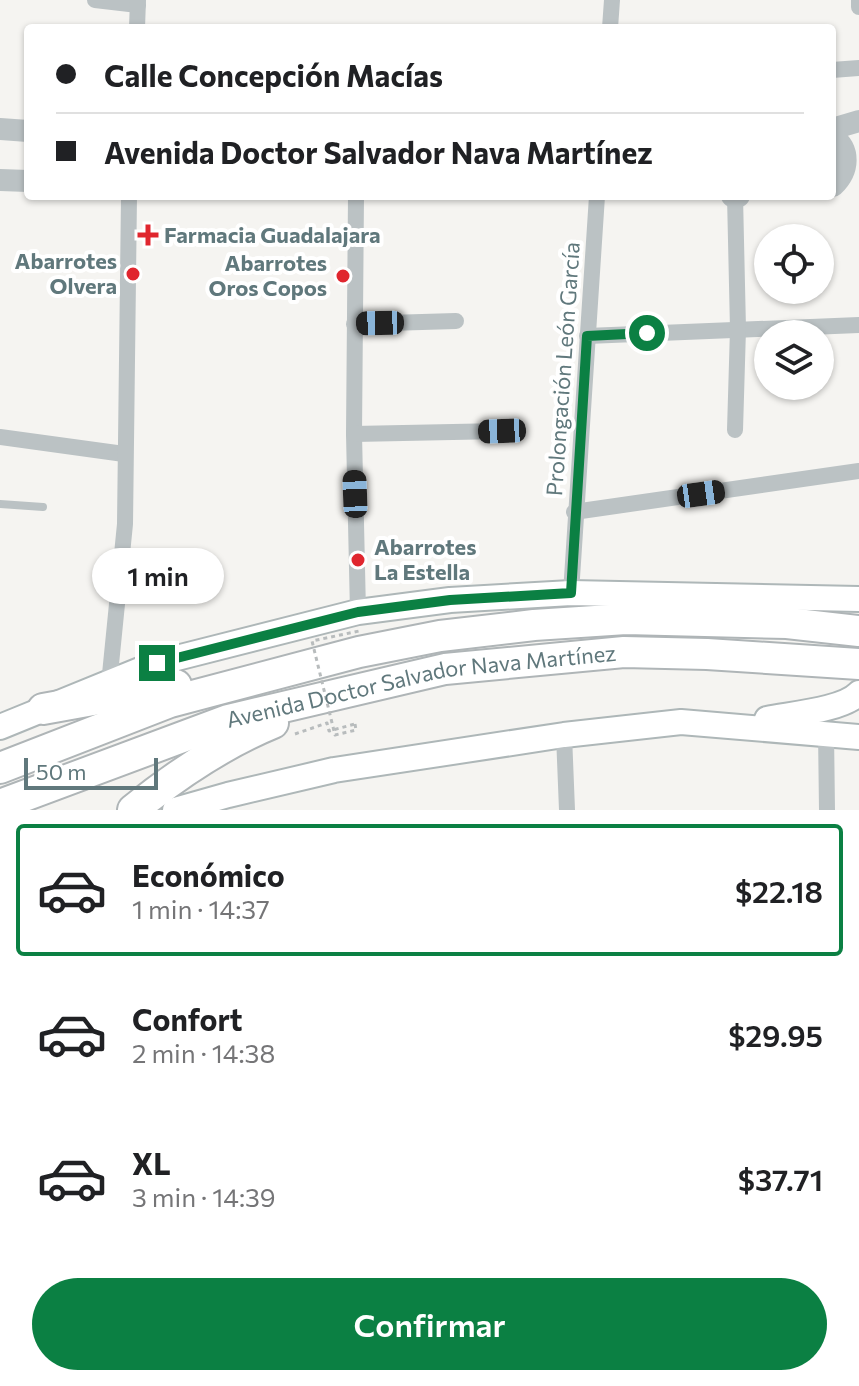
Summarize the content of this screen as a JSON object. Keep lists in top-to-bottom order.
{
  "streets": {
    "highway": ["Avenida Doctor Salvador Nava Martínez"],
    "street": ["Prolongación León García"]
  },
  "crossings": [
    ["Prolongación León García", "Avenida Doctor Salvador Nava Martínez"]
  ],
  "places": {
    "health": ["Farmacia Guadalajara"],
    "other": ["Abarrotes Olvera", "Abarrotes Oros Copos", "Abarrotes La Estella"]
  },
  "scale_bar": "50 m",
  "page": {
    "banner": ["Calle Concepción Macías", "Avenida Doctor Salvador Nava Martínez"],
    "bubble": "1 min",
    "scale": "50 m",
    "list": [
      {
        "name": "Económico",
        "note": "1 min · 14:37",
        "value": "$22.18"
      },
      {
        "name": "Confort",
        "note": "2 min · 14:38",
        "value": "$29.95"
      },
      {
        "name": "XL",
        "note": "3 min · 14:39",
        "value": "$37.71"
      }
    ],
    "buttons": "Confirmar"
  }
}
